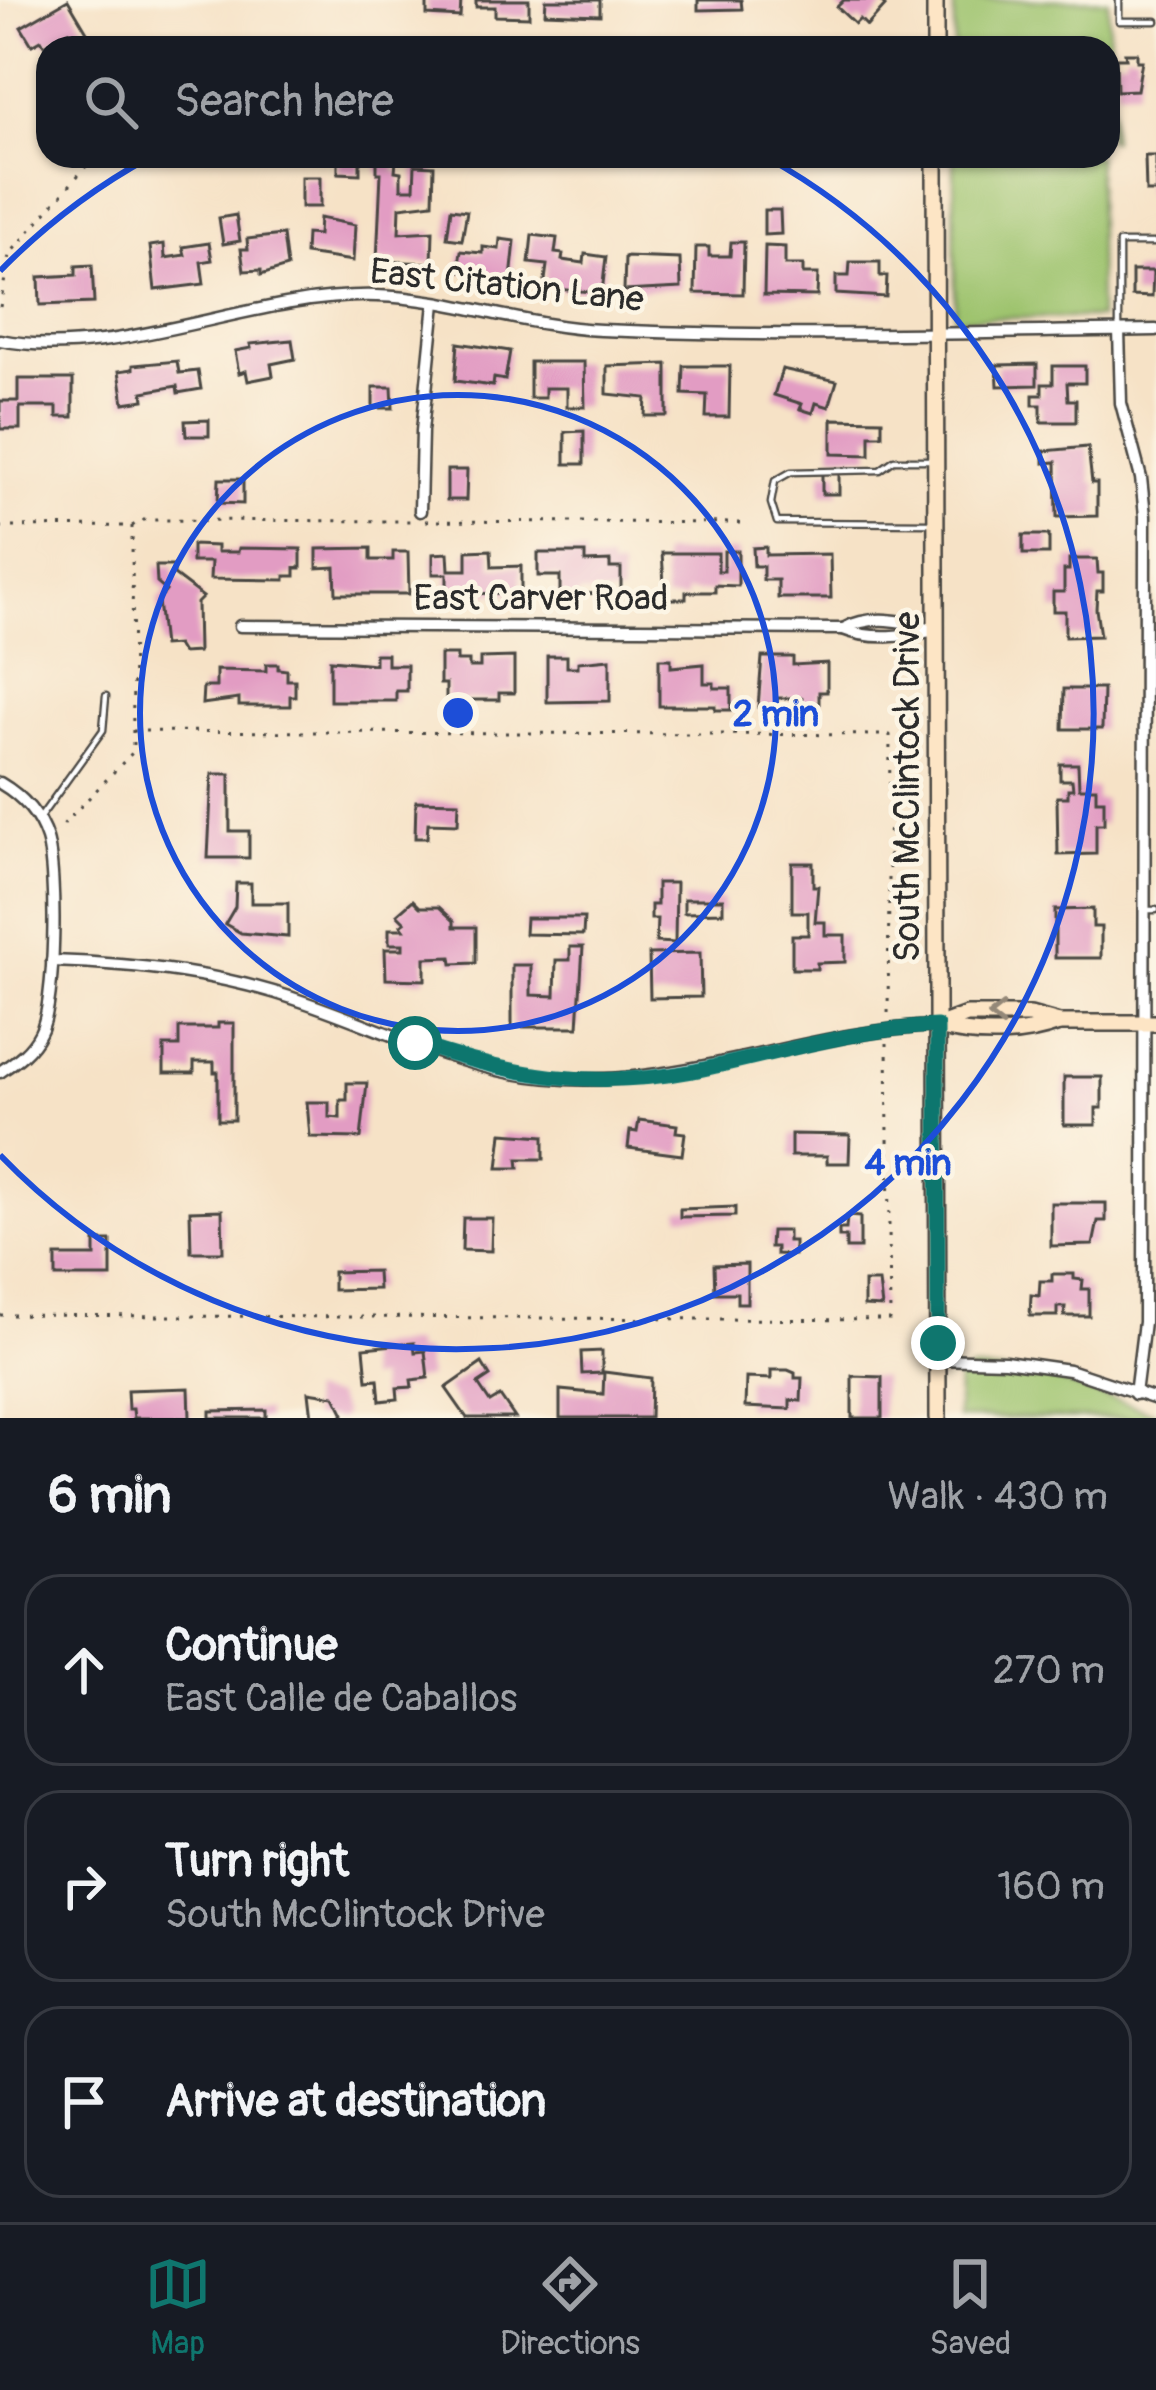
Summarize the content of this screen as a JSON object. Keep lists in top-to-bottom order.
{
  "streets": {
    "main road": ["South McClintock Drive"],
    "street": ["East Citation Lane", "East Carver Road"]
  },
  "crossings": [
    ["East Citation Lane", "South McClintock Drive"],
    ["East Carver Road", "South McClintock Drive"]
  ],
  "page": {
    "search": "Search here",
    "heading": ["6 min", "Walk · 430 m"],
    "list": [
      ["Continue", "East Calle de Caballos", "270 m"],
      ["Turn right", "South McClintock Drive", "160 m"],
      "Arrive at destination"
    ],
    "nav": ["Map", "Directions", "Saved"]
  },
  "rings": ["2 min", "4 min"]
}
